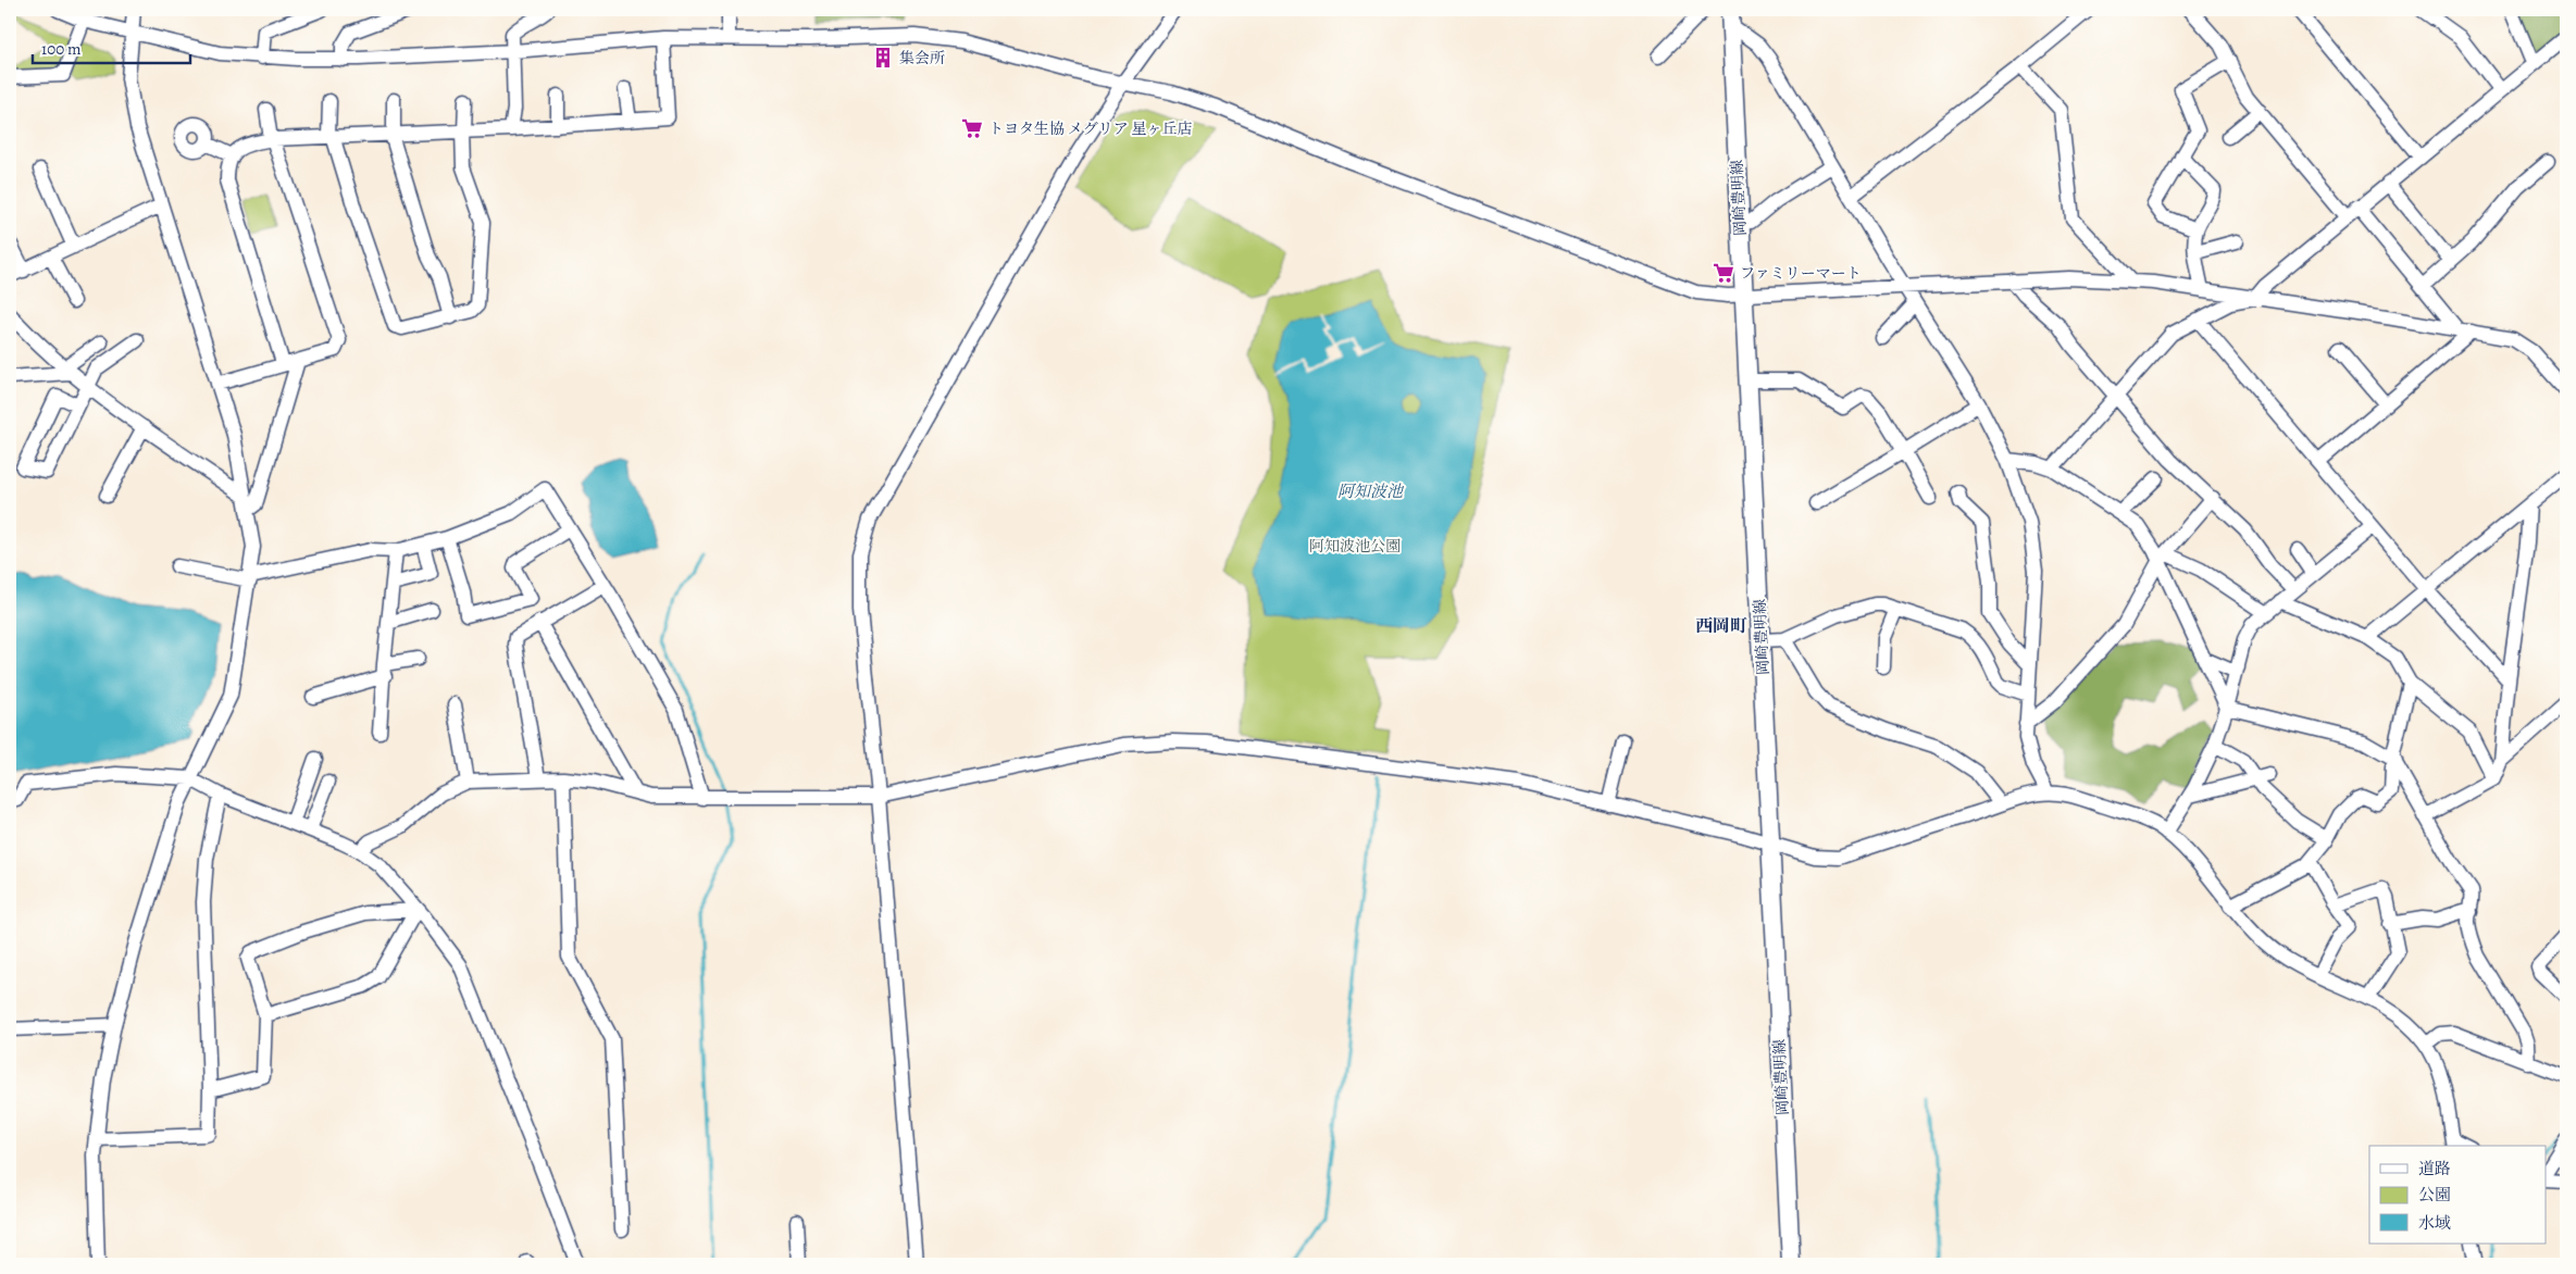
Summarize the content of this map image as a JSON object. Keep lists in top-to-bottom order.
{
  "streets": {
    "main road": ["岡崎豊明線"]
  },
  "districts": ["西岡町"],
  "water": ["阿知波池"],
  "parks": ["阿知波池公園"],
  "places": {
    "building": ["集会所"],
    "supermarket": ["トヨタ生協 メグリア 星ヶ丘店", "ファミリーマート"]
  },
  "legend": ["道路", "公園", "水域"],
  "scale_bar": "100 m"
}
